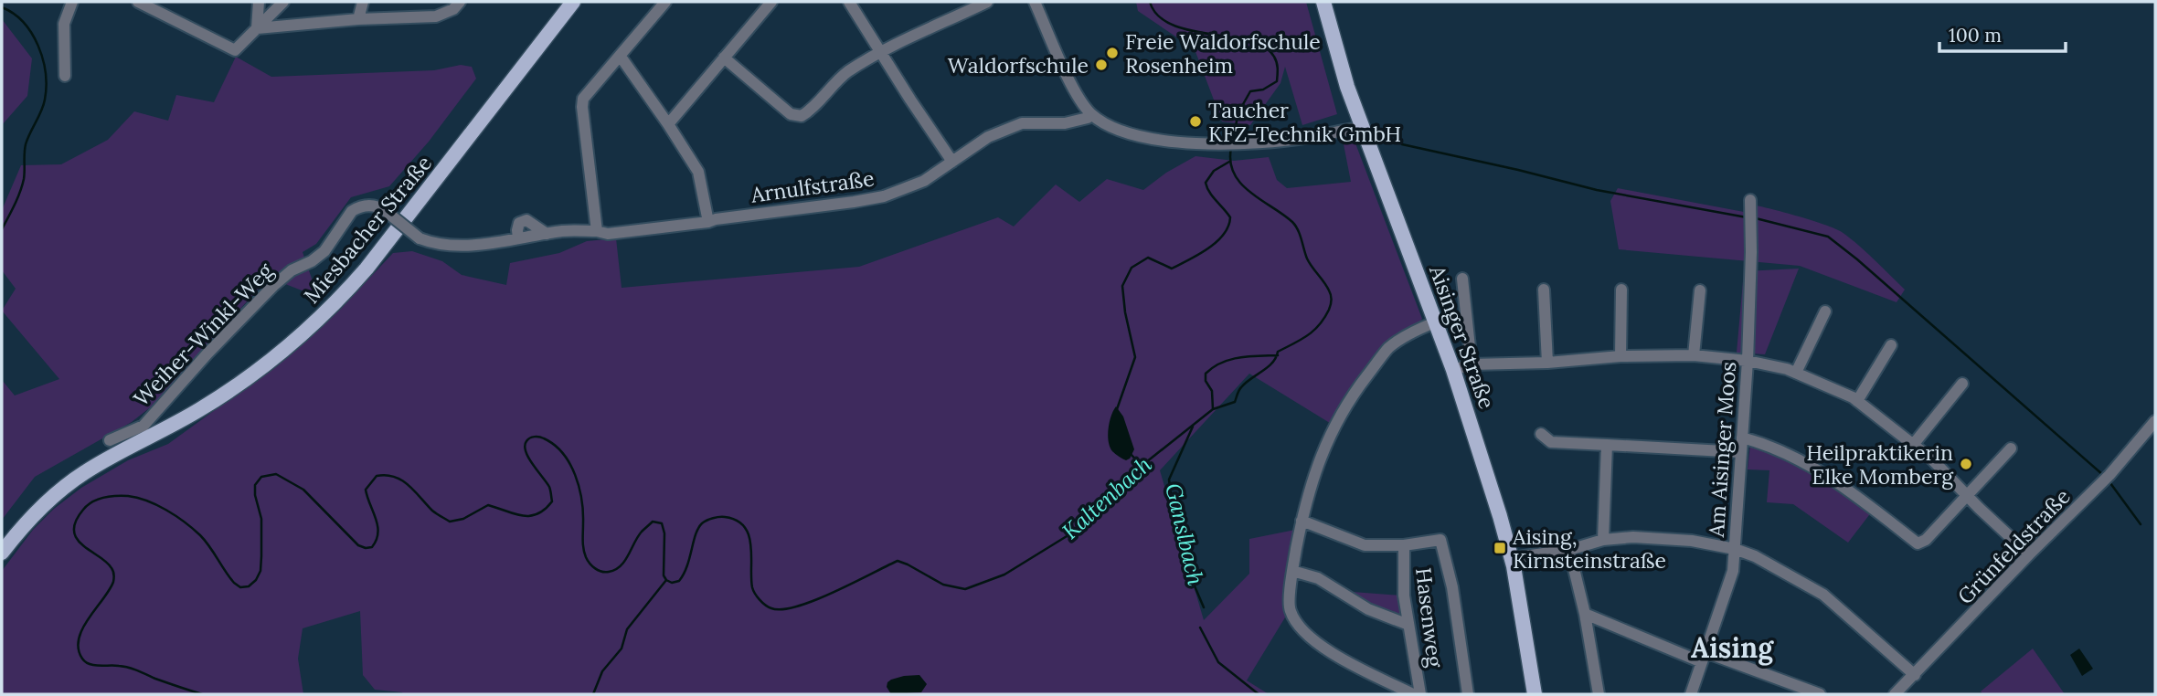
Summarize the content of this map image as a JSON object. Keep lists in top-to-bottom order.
{
  "streets": {
    "main road": ["Miesbacher Straße", "Aisinger Straße"],
    "street": [
      "Arnulfstraße",
      "Weiher-Winkl-Weg",
      "Am Aisinger Moos",
      "Grünfeldstraße",
      "Hasenweg"
    ]
  },
  "crossings": [
    ["Arnulfstraße", "Weiher-Winkl-Weg"]
  ],
  "districts": ["Aising"],
  "water": ["Kaltenbach", "Ganslbach"],
  "places": {
    "other": [
      "Freie Waldorfschule Rosenheim",
      "Waldorfschule",
      "Taucher KFZ-Technik GmbH",
      "Heilpraktikerin Elke Momberg"
    ],
    "transit": ["Aising, Kirnsteinstraße"]
  },
  "scale_bar": "100 m"
}
